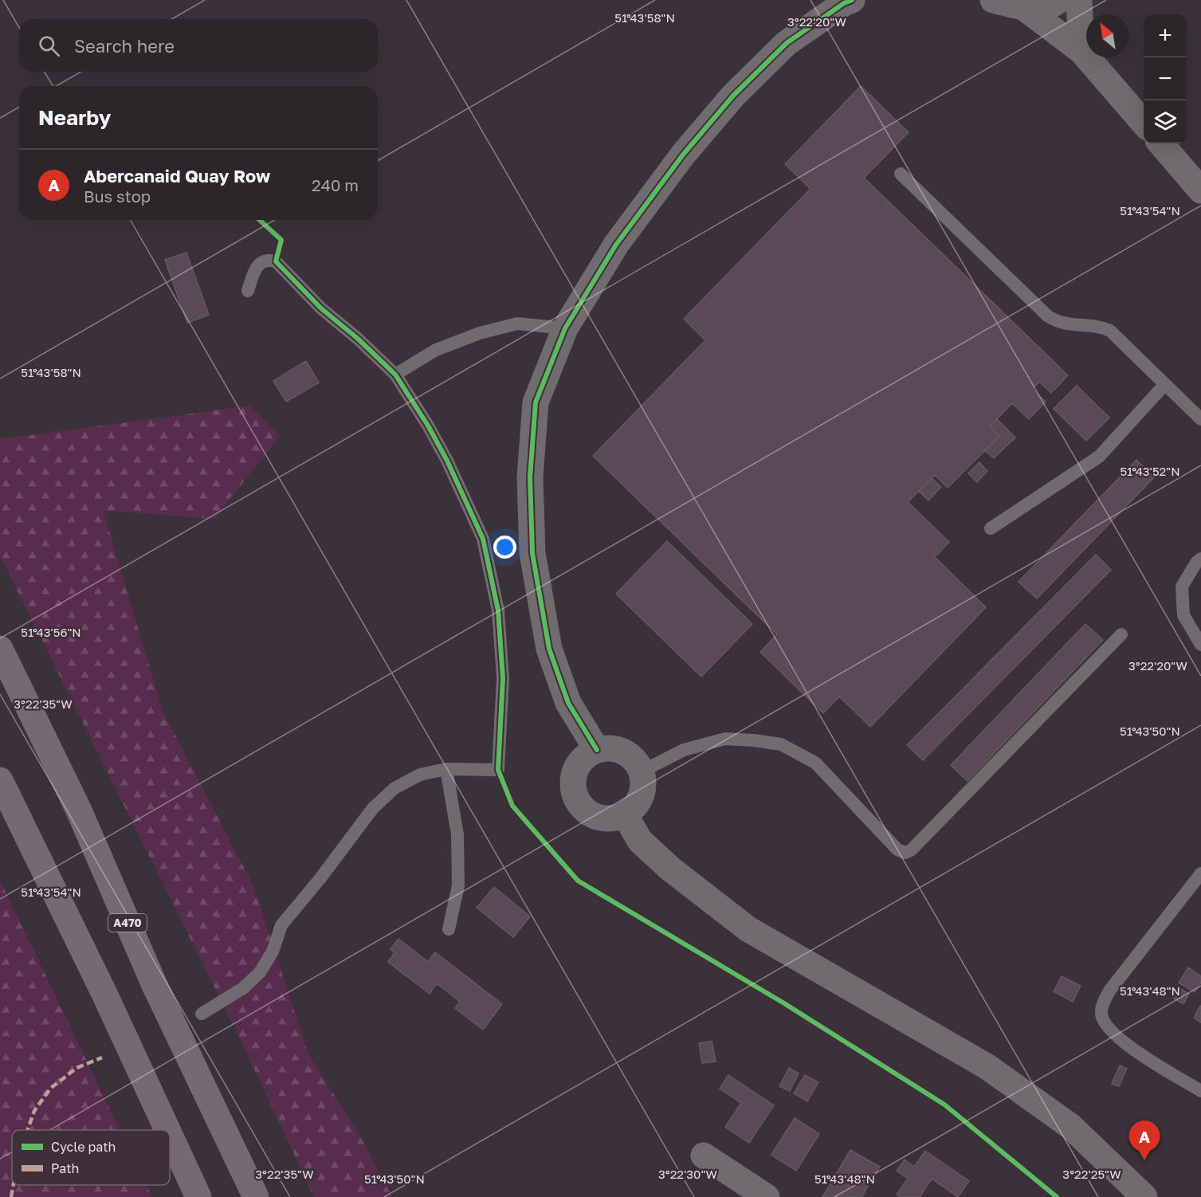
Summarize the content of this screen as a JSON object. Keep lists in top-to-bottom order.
{
  "streets": {
    "highway": ["A470"]
  },
  "legend": ["Cycle path", "Path"],
  "north": "top left",
  "page": {
    "map_buttons": ["+", "−"],
    "search": "Search here",
    "heading": "Nearby",
    "list": [
      {
        "mark": "A",
        "name": "Abercanaid Quay Row",
        "note": "Bus stop",
        "value": "240 m"
      }
    ],
    "pins": "A"
  },
  "coordinates": [
    "51°43'58\"N",
    "3°22'20\"W",
    "51°43'54\"N",
    "51°43'52\"N",
    "51°43'56\"N",
    "3°22'35\"W",
    "51°43'50\"N",
    "51°43'48\"N",
    "3°22'30\"W",
    "3°22'25\"W"
  ]
}
